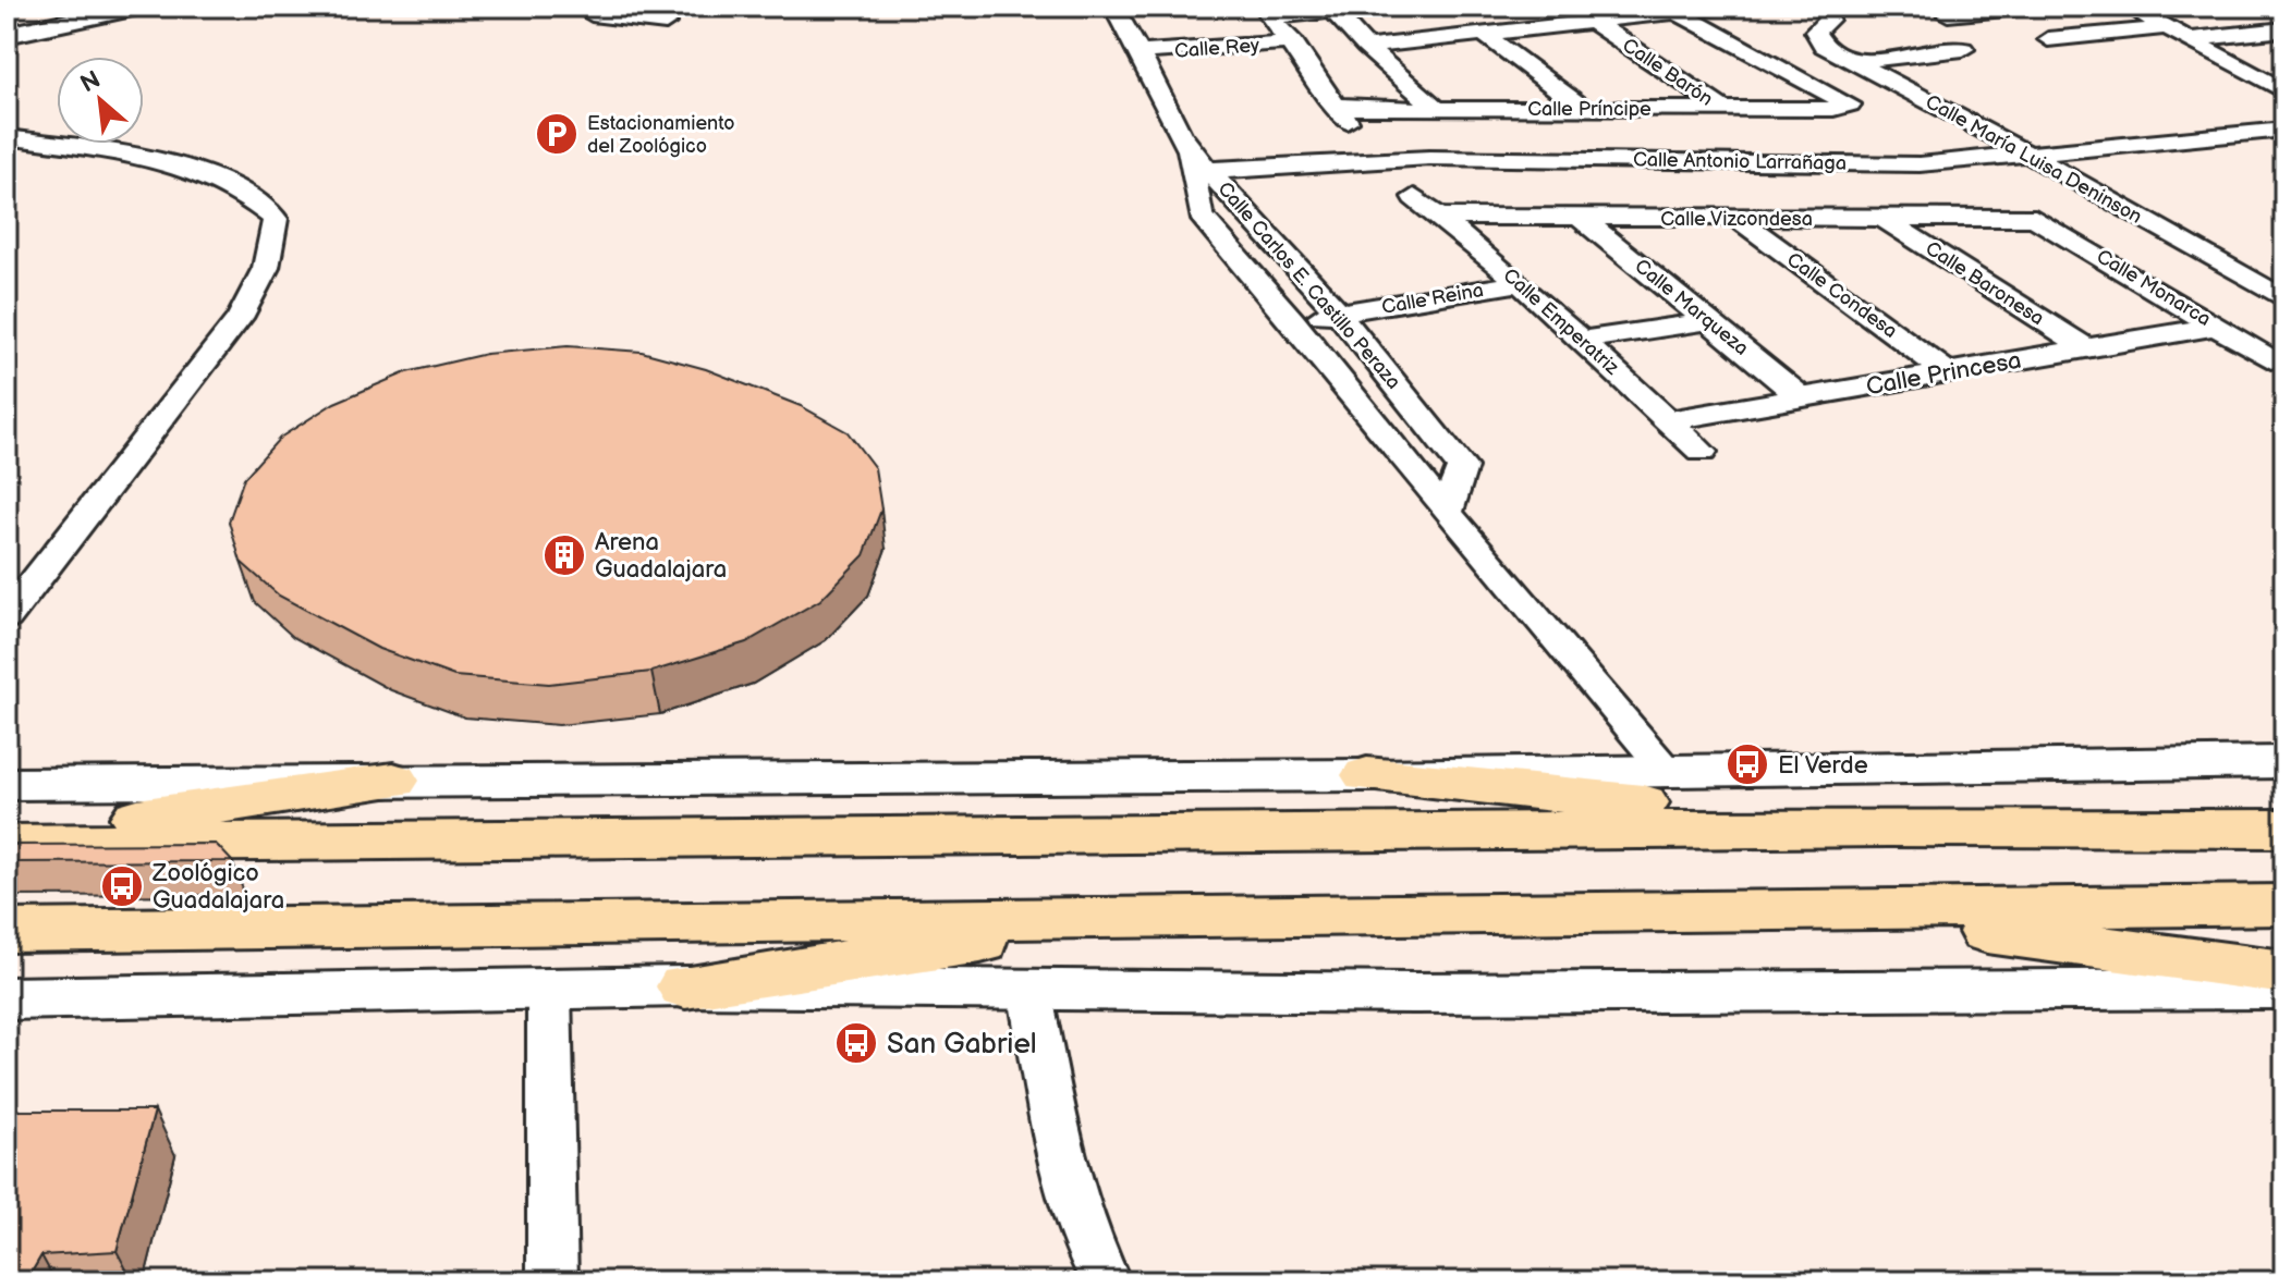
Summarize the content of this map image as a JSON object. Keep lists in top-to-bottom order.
{
  "streets": {
    "street": [
      "Calle Rey",
      "Calle Barón",
      "Calle Príncipe",
      "Calle María Luisa Deninson",
      "Calle Antonio Larrañaga",
      "Calle Vizcondesa",
      "Calle Baronesa",
      "Calle Carlos E. Castillo Peraza",
      "Calle Monarca",
      "Calle Condesa",
      "Calle Reina",
      "Calle Marqueza",
      "Calle Emperatriz",
      "Calle Princesa"
    ]
  },
  "crossings": [
    ["Calle Rey", "Calle Carlos E. Castillo Peraza"],
    ["Calle Barón", "Calle Príncipe"],
    ["Calle María Luisa Deninson", "Calle Antonio Larrañaga"],
    ["Calle Antonio Larrañaga", "Calle Carlos E. Castillo Peraza"],
    ["Calle Vizcondesa", "Calle Baronesa"],
    ["Calle Vizcondesa", "Calle Monarca"],
    ["Calle Vizcondesa", "Calle Condesa"],
    ["Calle Vizcondesa", "Calle Marqueza"],
    ["Calle Vizcondesa", "Calle Emperatriz"],
    ["Calle Baronesa", "Calle Princesa"],
    ["Calle Carlos E. Castillo Peraza", "Calle Reina"],
    ["Calle Monarca", "Calle Princesa"],
    ["Calle Condesa", "Calle Princesa"],
    ["Calle Reina", "Calle Emperatriz"],
    ["Calle Marqueza", "Calle Princesa"],
    ["Calle Emperatriz", "Calle Princesa"]
  ],
  "places": {
    "parking": ["Estacionamiento del Zoológico"],
    "building": ["Arena Guadalajara"],
    "bus stop": ["El Verde", "Zoológico Guadalajara", "San Gabriel"]
  },
  "north": "top left"
}
